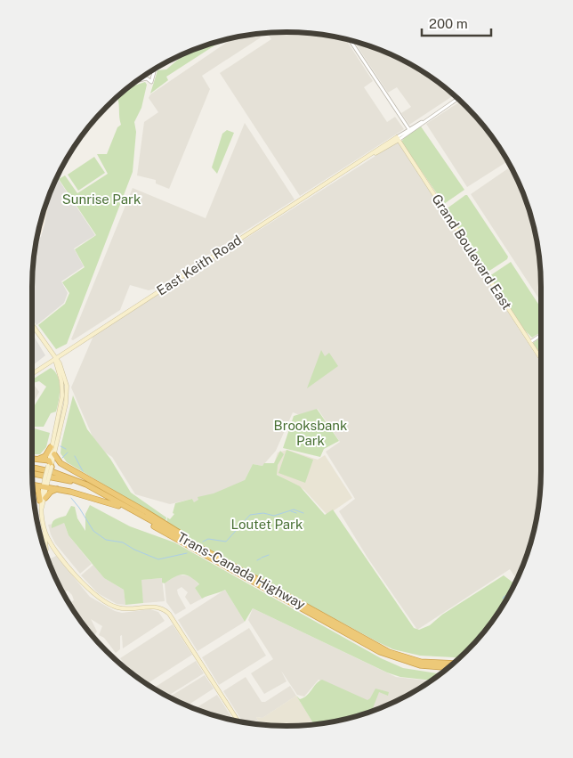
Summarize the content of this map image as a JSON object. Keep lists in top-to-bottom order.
{
  "streets": {
    "highway": ["Trans-Canada Highway"],
    "main road": ["Grand Boulevard East", "East Keith Road"]
  },
  "crossings": [
    ["Grand Boulevard East", "East Keith Road"]
  ],
  "parks": ["Sunrise Park", "Brooksbank Park", "Loutet Park"],
  "scale_bar": "200 m"
}
